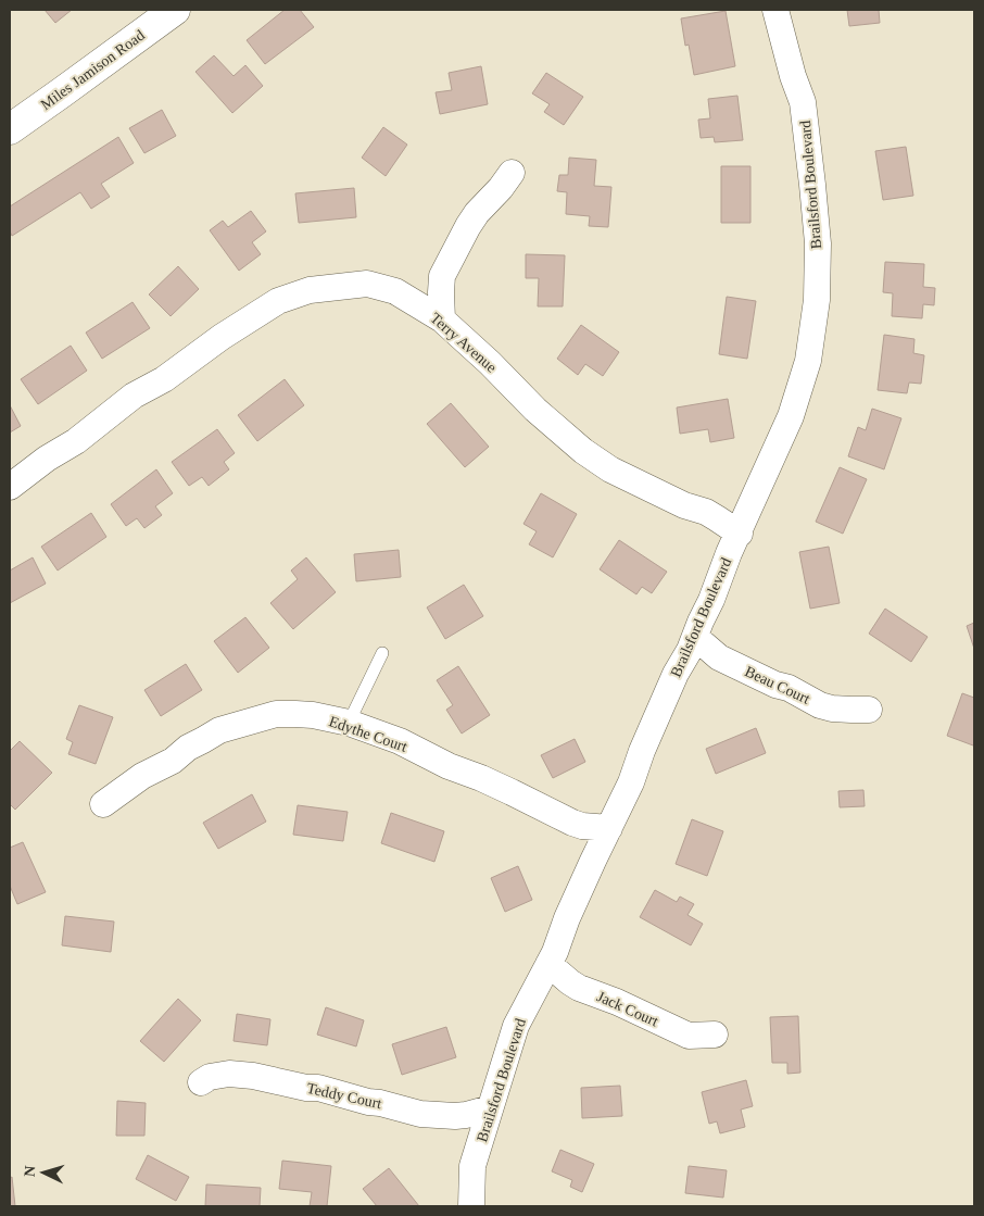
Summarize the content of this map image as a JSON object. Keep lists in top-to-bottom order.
{
  "streets": {
    "main road": ["Miles Jamison Road"],
    "street": [
      "Brailsford Boulevard",
      "Terry Avenue",
      "Beau Court",
      "Edythe Court",
      "Jack Court",
      "Teddy Court"
    ]
  },
  "crossings": [
    ["Brailsford Boulevard", "Terry Avenue"],
    ["Brailsford Boulevard", "Beau Court"],
    ["Brailsford Boulevard", "Edythe Court"],
    ["Brailsford Boulevard", "Jack Court"],
    ["Brailsford Boulevard", "Teddy Court"]
  ],
  "north": "left"
}
